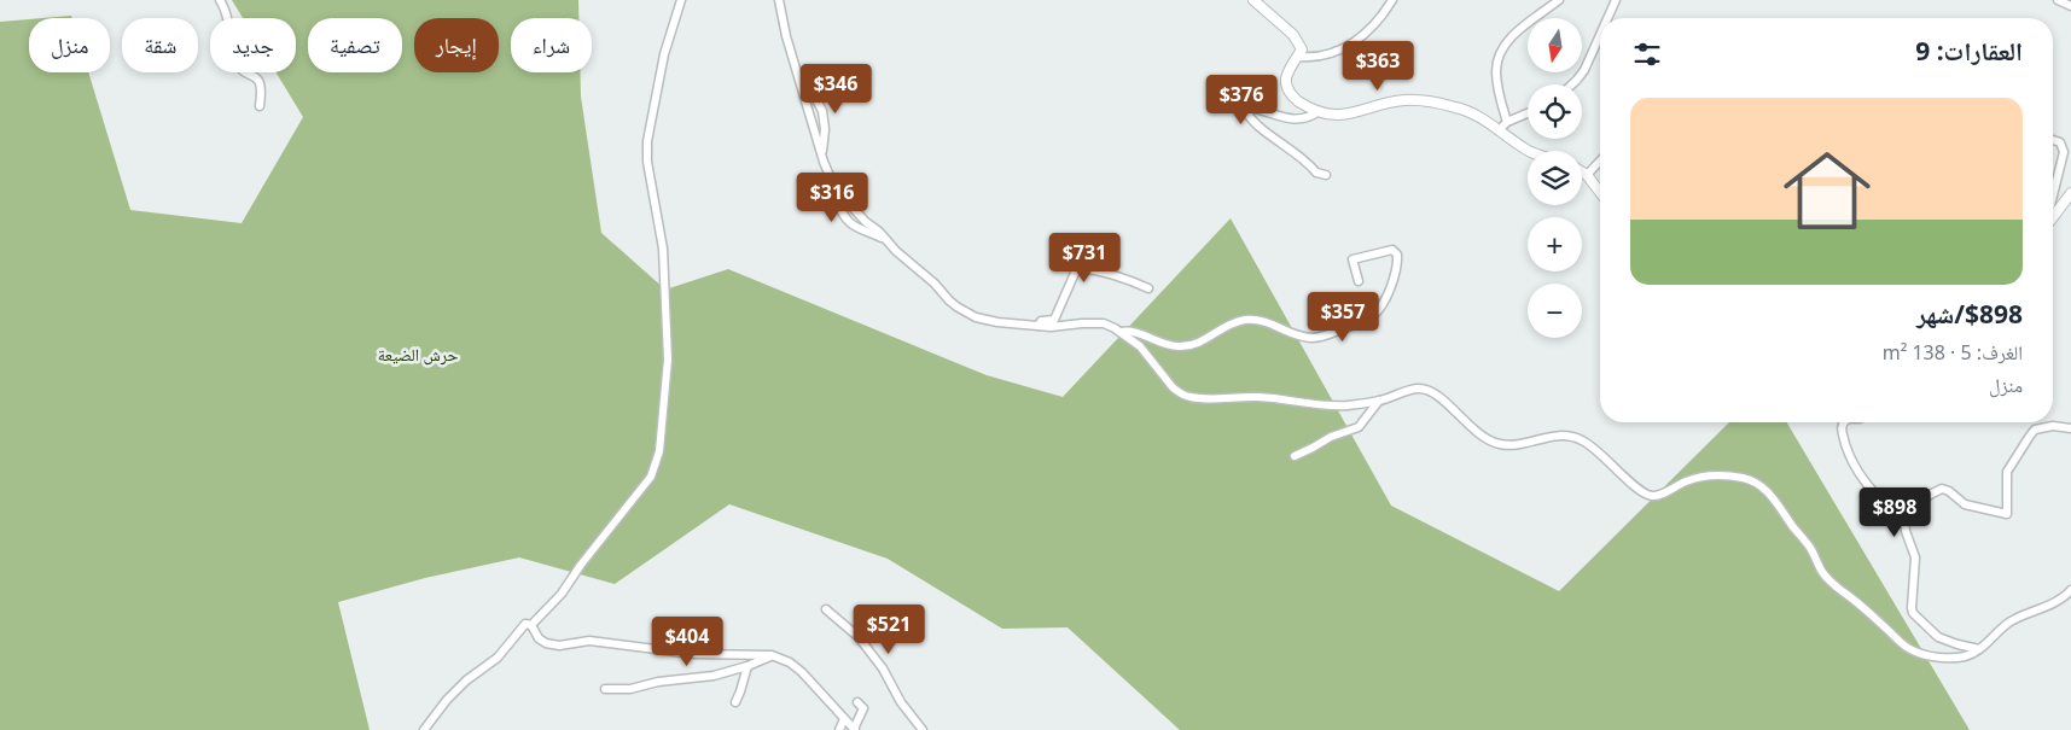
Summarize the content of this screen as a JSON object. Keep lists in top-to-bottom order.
{
  "parks": ["حرش الضيعة"],
  "north": "bottom",
  "page": {
    "map_buttons": ["+", "−"],
    "chip": [
      "شراء",
      "إيجار",
      "تصفية",
      "جديد",
      "شقة",
      "منزل"
    ],
    "heading": "العقارات: 9",
    "price": [
      "$363",
      "$346",
      "$376",
      "$316",
      "$731",
      "$357",
      "$898",
      "$521",
      "$404"
    ],
    "list": [
      {
        "name": "$898/شهر",
        "note": "الغرف: 5 · 138 m² · منزل"
      }
    ]
  }
}
